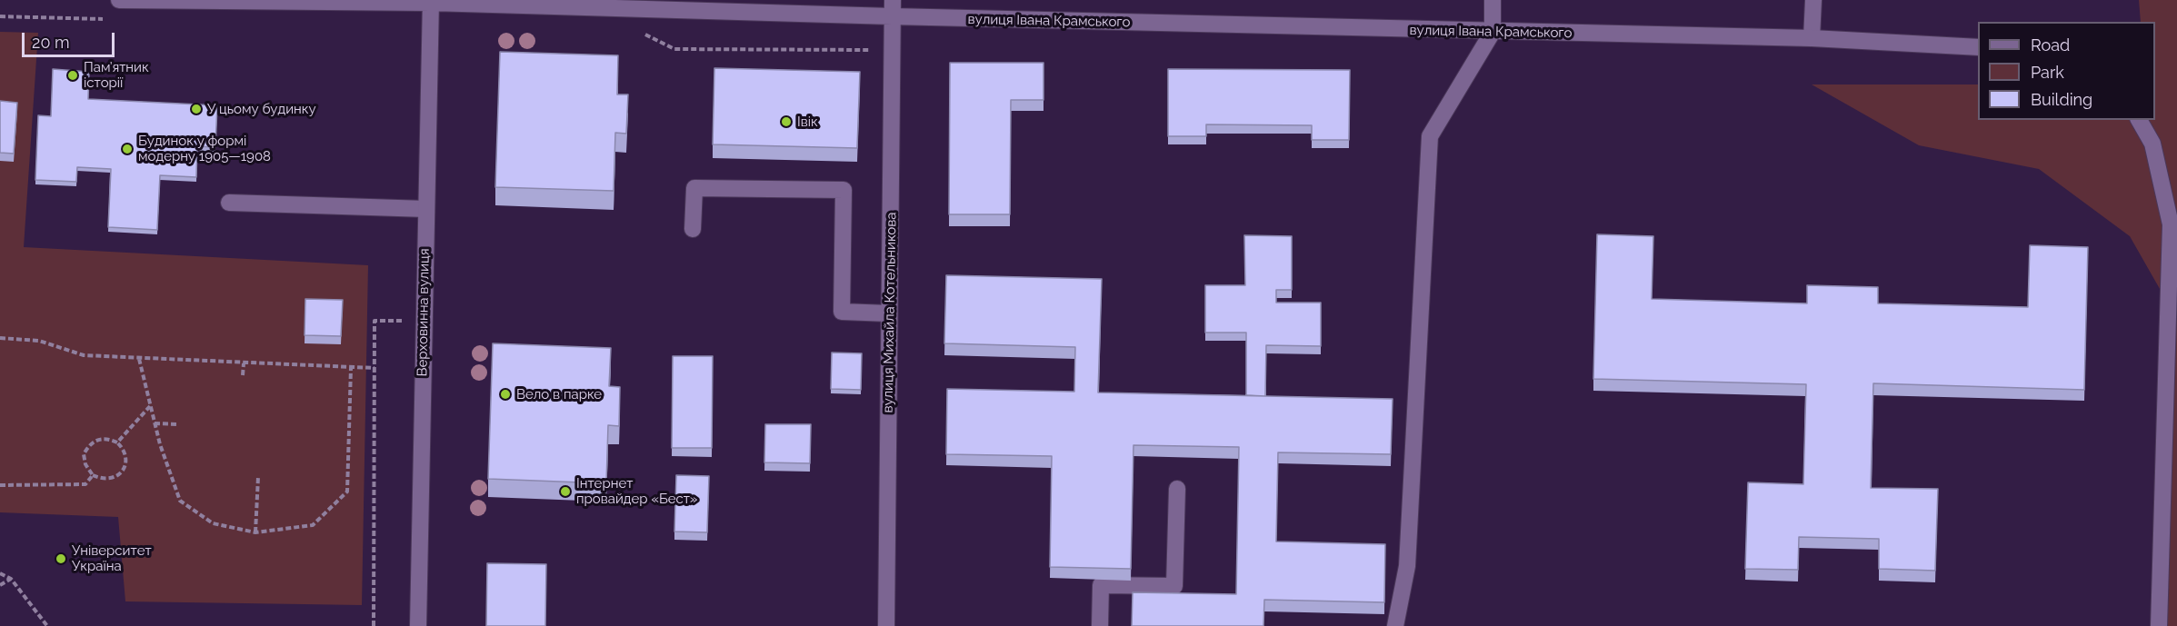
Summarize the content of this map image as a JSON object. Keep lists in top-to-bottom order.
{
  "streets": {
    "street": ["вулиця Івана Крамського", "Верховинна вулиця", "вулиця Михайла Котельникова"]
  },
  "crossings": [
    ["вулиця Івана Крамського", "Верховинна вулиця"],
    ["вулиця Івана Крамського", "вулиця Михайла Котельникова"]
  ],
  "places": [
    "Пам’ятник історії",
    "У цьому будинку",
    "Івік",
    "Будинок у формі модерну 1905—1908",
    "Вело в парке",
    "Інтернет провайдер «Бест»",
    "Університет Україна"
  ],
  "legend": ["Road", "Park", "Building"],
  "scale_bar": "20 m"
}
